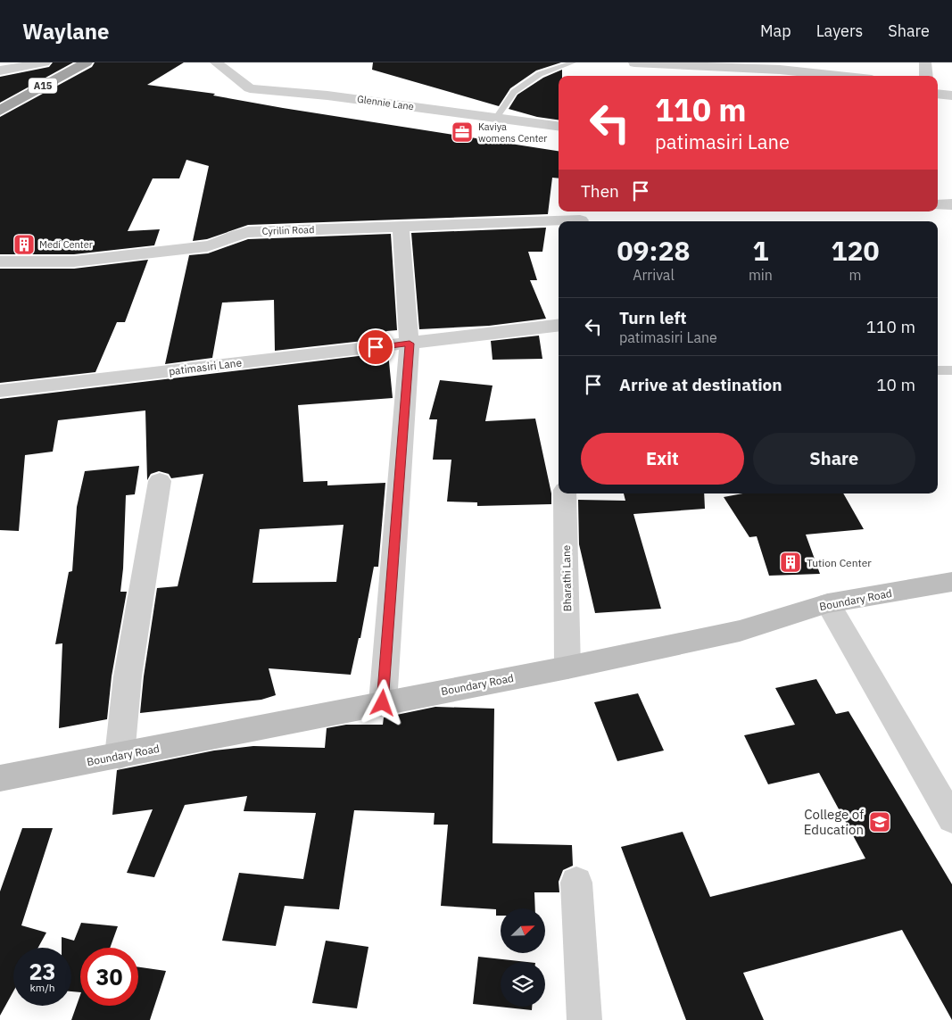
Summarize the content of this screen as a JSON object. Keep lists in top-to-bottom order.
{
  "streets": {
    "highway": ["A15"],
    "main road": ["Boundary Road"],
    "street": [
      "Glennie Lane",
      "Cyrilin Road",
      "patimasiri Lane",
      "Bharathi Lane"
    ]
  },
  "crossings": [
    ["Bharathi Lane", "Boundary Road"]
  ],
  "places": {
    "office": ["Kaviya womens Center"],
    "building": ["Medi Center", "Tution Center"],
    "school or university": ["College of Education"]
  },
  "north": "top right",
  "page": {
    "header": "Waylane",
    "nav": ["Map", "Layers", "Share"],
    "turn": ["110 m", "patimasiri Lane"],
    "then": "Then",
    "eta": [
      "09:28",
      "Arrival",
      "1",
      "min",
      "120",
      "m"
    ],
    "list": [
      {
        "name": "Turn left",
        "note": "patimasiri Lane",
        "value": "110 m"
      },
      {
        "name": "Arrive at destination",
        "value": "10 m"
      }
    ],
    "buttons": ["Exit", "Share"],
    "speed": "23 km/h",
    "limit": "30"
  }
}
